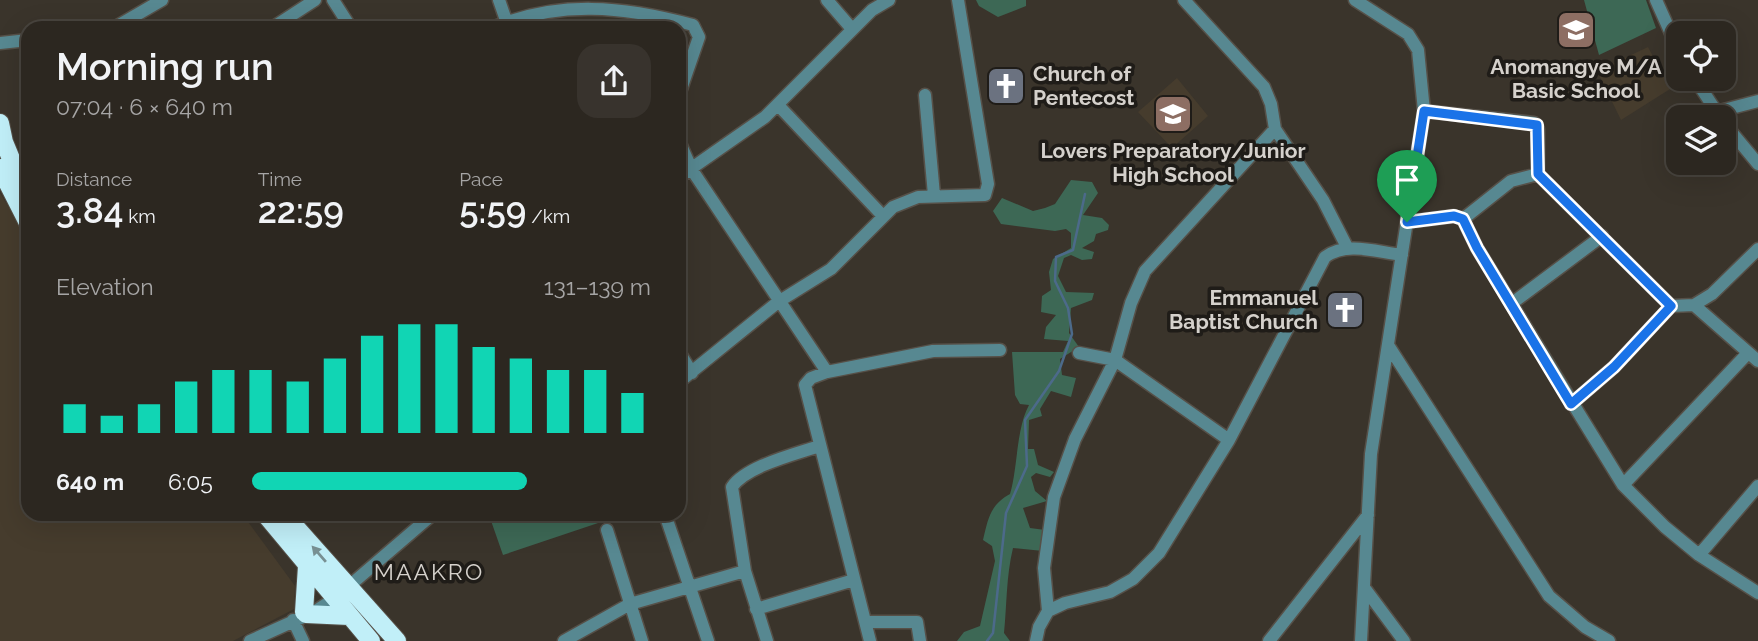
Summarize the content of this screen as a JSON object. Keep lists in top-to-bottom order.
{
  "districts": ["MAAKRO"],
  "places": {
    "school or university": ["Anomangye M/A Basic School", "Lovers Preparatory/Junior High School"],
    "church": ["Church of Pentecost", "Emmanuel Baptist Church"]
  },
  "page": {
    "heading": ["Morning run", "07:04 · 6 × 640 m"],
    "stats": [
      ["Distance", "3.84 km"],
      ["Time", "22:59"],
      ["Pace", "5:59 /km"]
    ],
    "chart": ["Elevation", "131–139 m"],
    "list": [
      {
        "name": "640 m",
        "note": "6:05"
      }
    ]
  }
}
